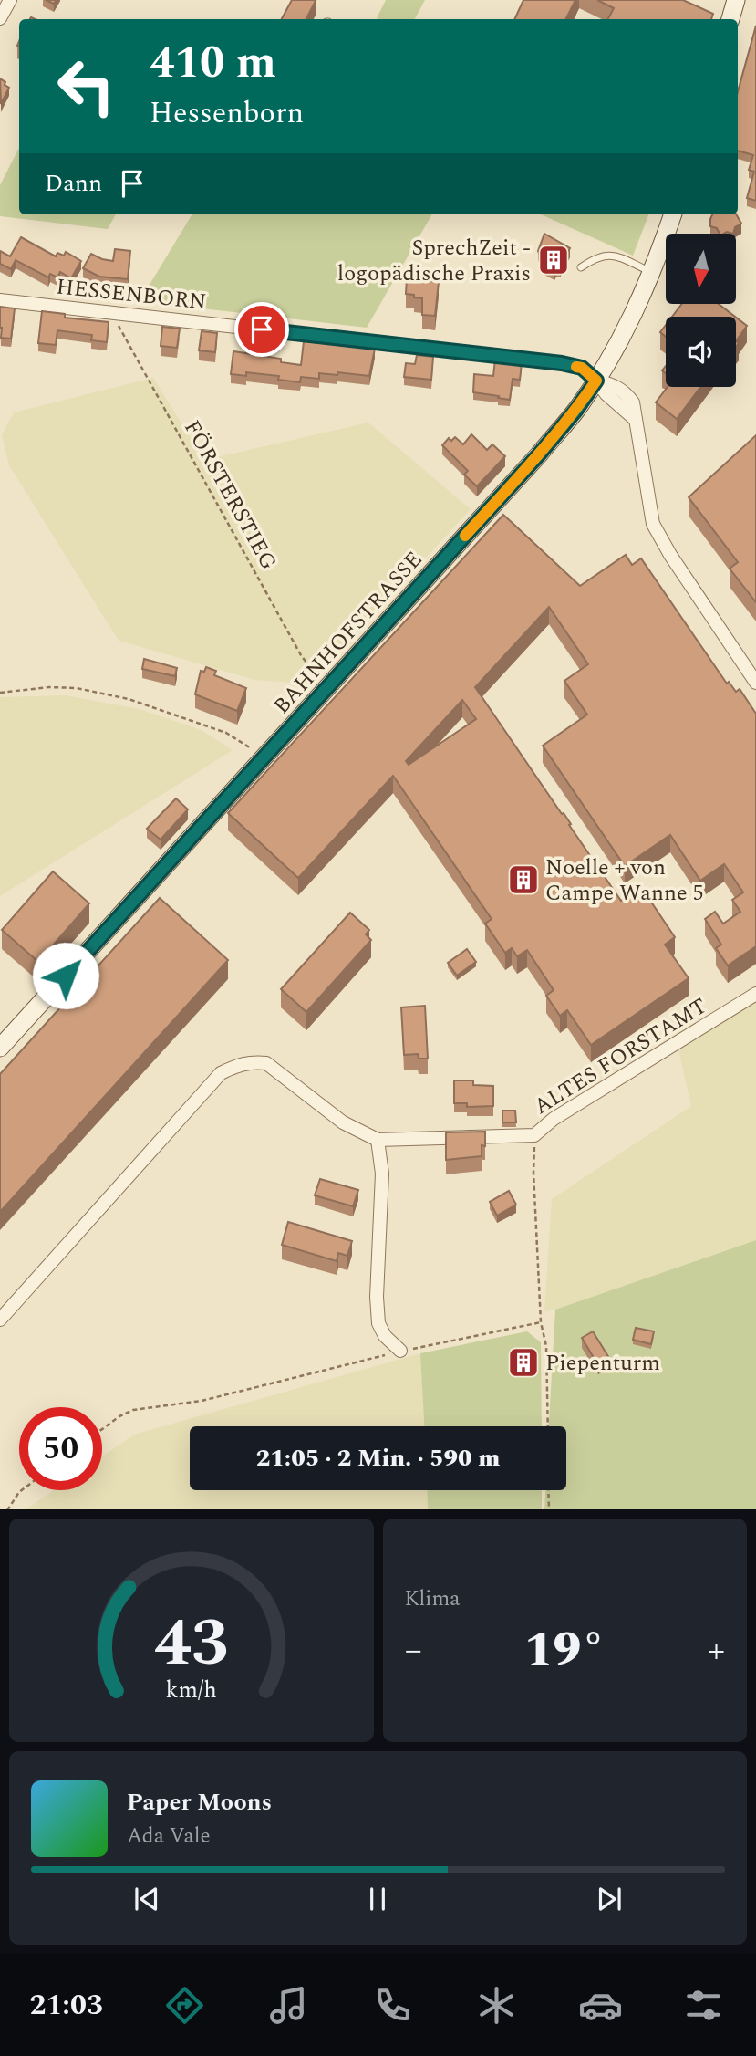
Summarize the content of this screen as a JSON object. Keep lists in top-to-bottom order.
{
  "streets": {
    "main road": ["BAHNHOFSTRASSE"],
    "street": ["HESSENBORN", "ALTES FORSTAMT"],
    "path": ["FÖRSTERSTIEG"]
  },
  "crossings": [
    ["HESSENBORN", "FÖRSTERSTIEG"],
    ["HESSENBORN", "BAHNHOFSTRASSE"],
    ["FÖRSTERSTIEG", "BAHNHOFSTRASSE"]
  ],
  "places": {
    "building": ["SprechZeit - logopädische Praxis", "Noelle + von Campe Wanne 5", "Piepenturm"]
  },
  "north": "bottom",
  "page": {
    "turn": ["410 m", "Hessenborn"],
    "then": "Dann",
    "limit": "50",
    "trip": "21:05 · 2 Min. · 590 m",
    "tile": "Klima",
    "heat": ["−", "19°", "+"],
    "song": ["Paper Moons", "Ada Vale"],
    "tabs": "21:03",
    "gauge": ["43", "km/h"]
  }
}
